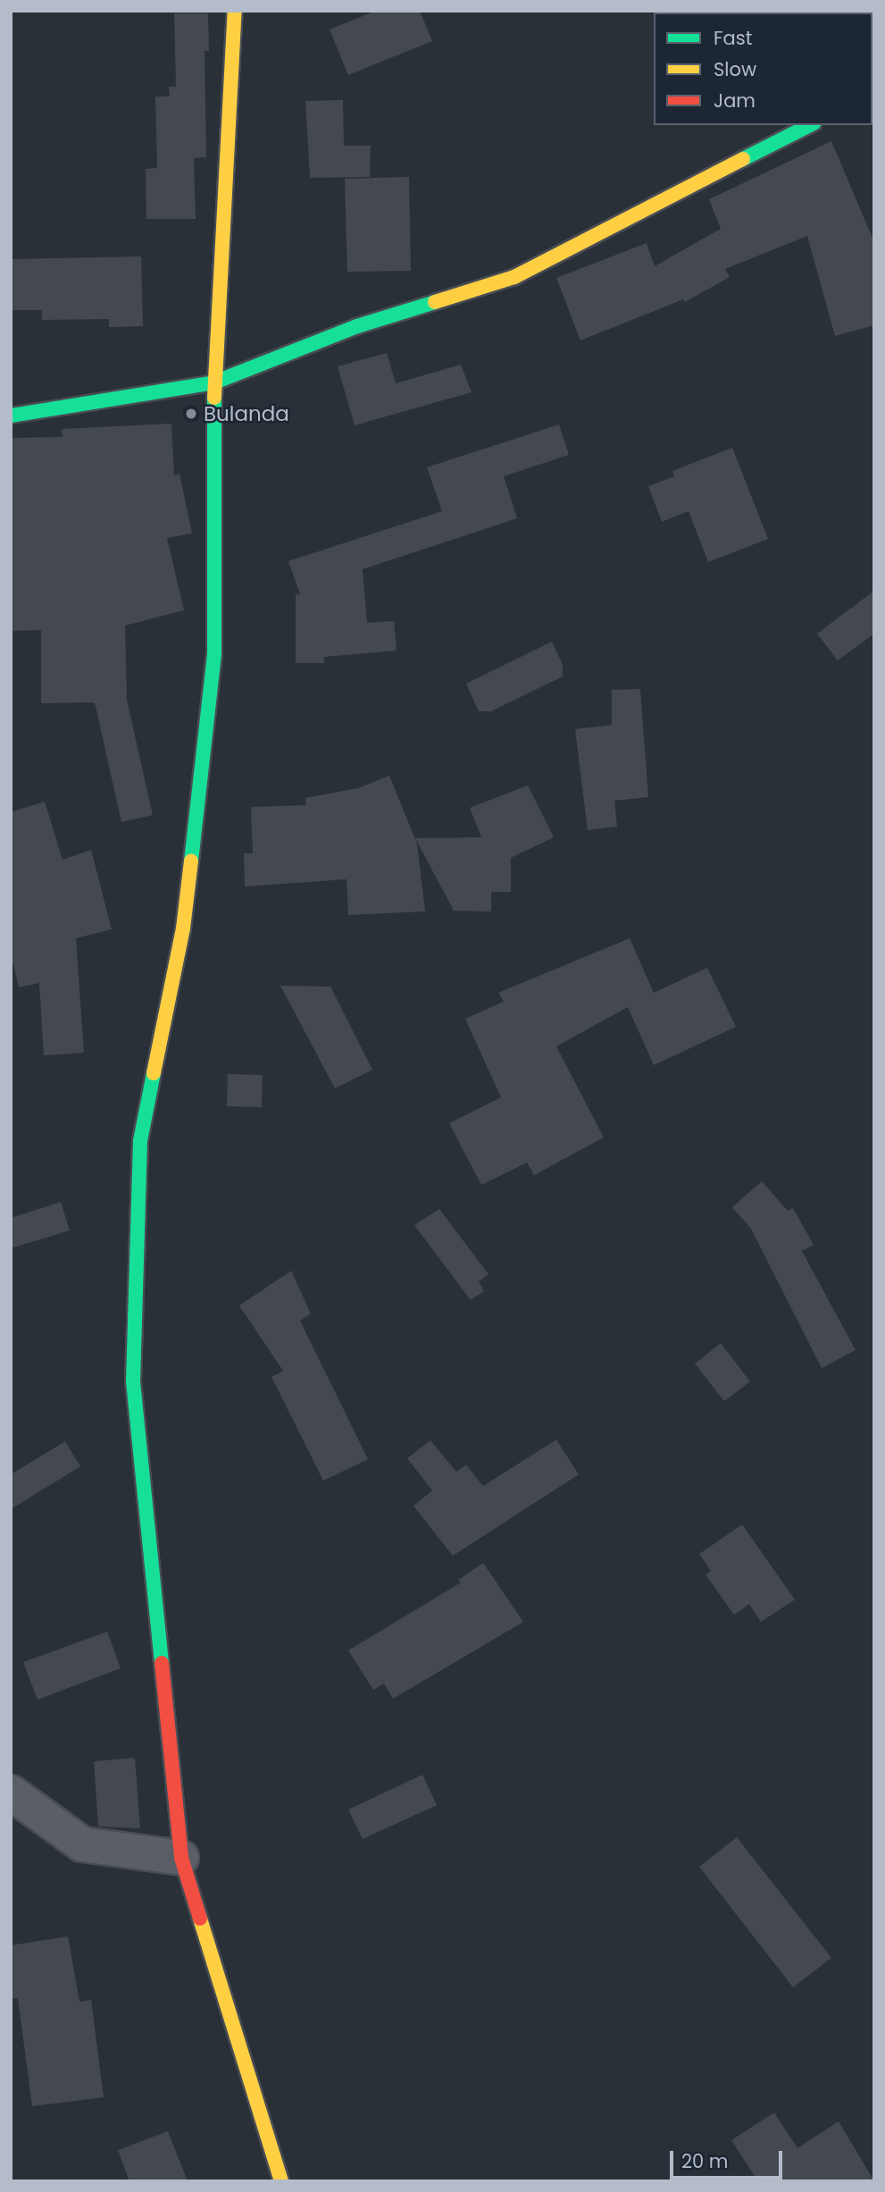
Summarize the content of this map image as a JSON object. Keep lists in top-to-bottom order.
{
  "places": ["Bulanda"],
  "legend": ["Fast", "Slow", "Jam"],
  "scale_bar": "20 m"
}
